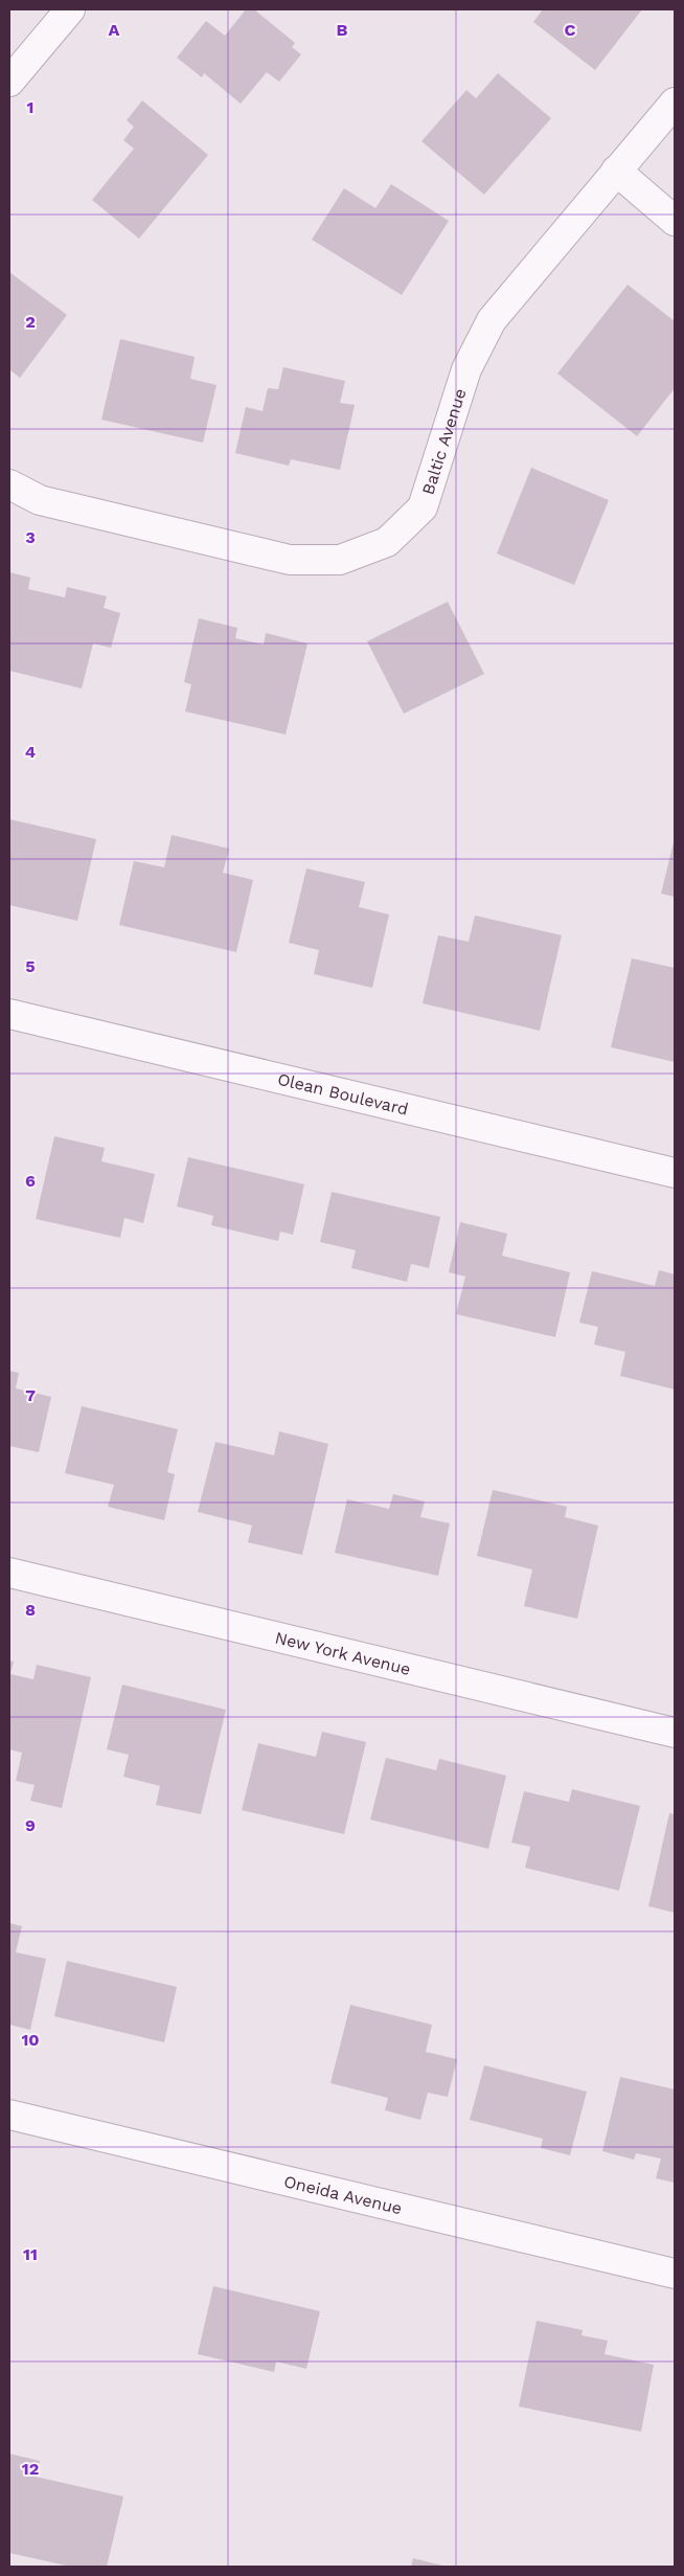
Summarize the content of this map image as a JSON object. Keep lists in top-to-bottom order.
{
  "streets": {
    "street": [
      "Baltic Avenue",
      "Olean Boulevard",
      "New York Avenue",
      "Oneida Avenue"
    ]
  },
  "grid": {
    "columns": ["A", "B", "C"],
    "rows": [
      "1",
      "2",
      "3",
      "4",
      "5",
      "6",
      "7",
      "8",
      "9",
      "10",
      "11",
      "12"
    ]
  }
}
